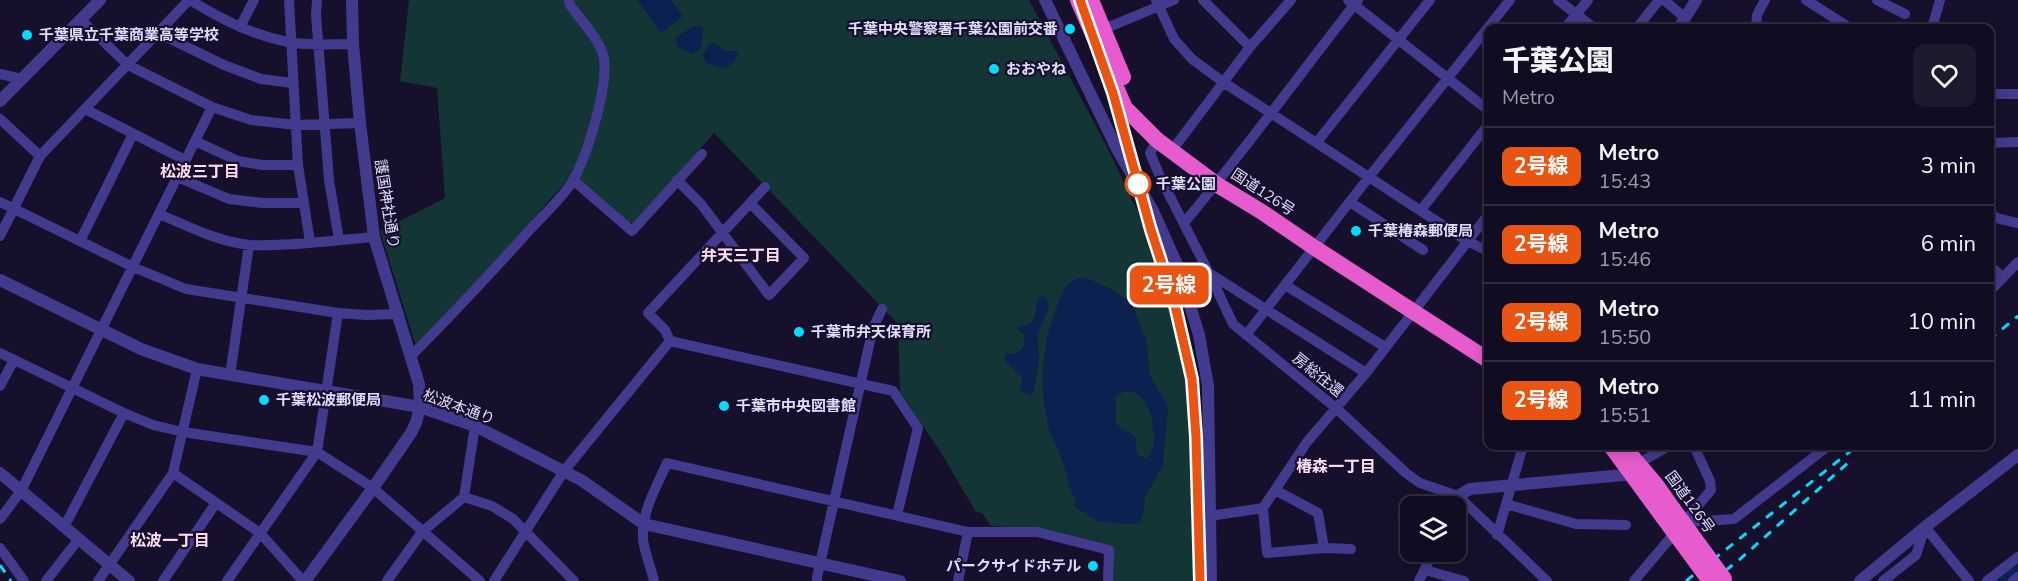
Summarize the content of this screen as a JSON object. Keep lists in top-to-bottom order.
{
  "streets": {
    "highway": ["国道126号"],
    "street": ["護国神社通り", "房総往還", "松波本通り"]
  },
  "crossings": [
    ["国道126号", "房総往還"],
    ["護国神社通り", "松波本通り"]
  ],
  "districts": [
    "松波三丁目",
    "弁天三丁目",
    "椿森一丁目",
    "松波一丁目"
  ],
  "places": [
    "千葉中央警察署千葉公園前交番",
    "千葉県立千葉商業高等学校",
    "おおやね",
    "千葉公園",
    "千葉椿森郵便局",
    "千葉市弁天保育所",
    "千葉松波郵便局",
    "千葉市中央図書館",
    "パークサイドホテル"
  ],
  "lines": ["metro line 2号線"],
  "page": {
    "on_map": "2号線",
    "heading": ["千葉公園", "Metro"],
    "list": [
      {
        "mark": "2号線",
        "name": "Metro",
        "note": "15:43",
        "value": "3 min"
      },
      {
        "mark": "2号線",
        "name": "Metro",
        "note": "15:46",
        "value": "6 min"
      },
      {
        "mark": "2号線",
        "name": "Metro",
        "note": "15:50",
        "value": "10 min"
      },
      {
        "mark": "2号線",
        "name": "Metro",
        "note": "15:51",
        "value": "11 min"
      }
    ]
  }
}
